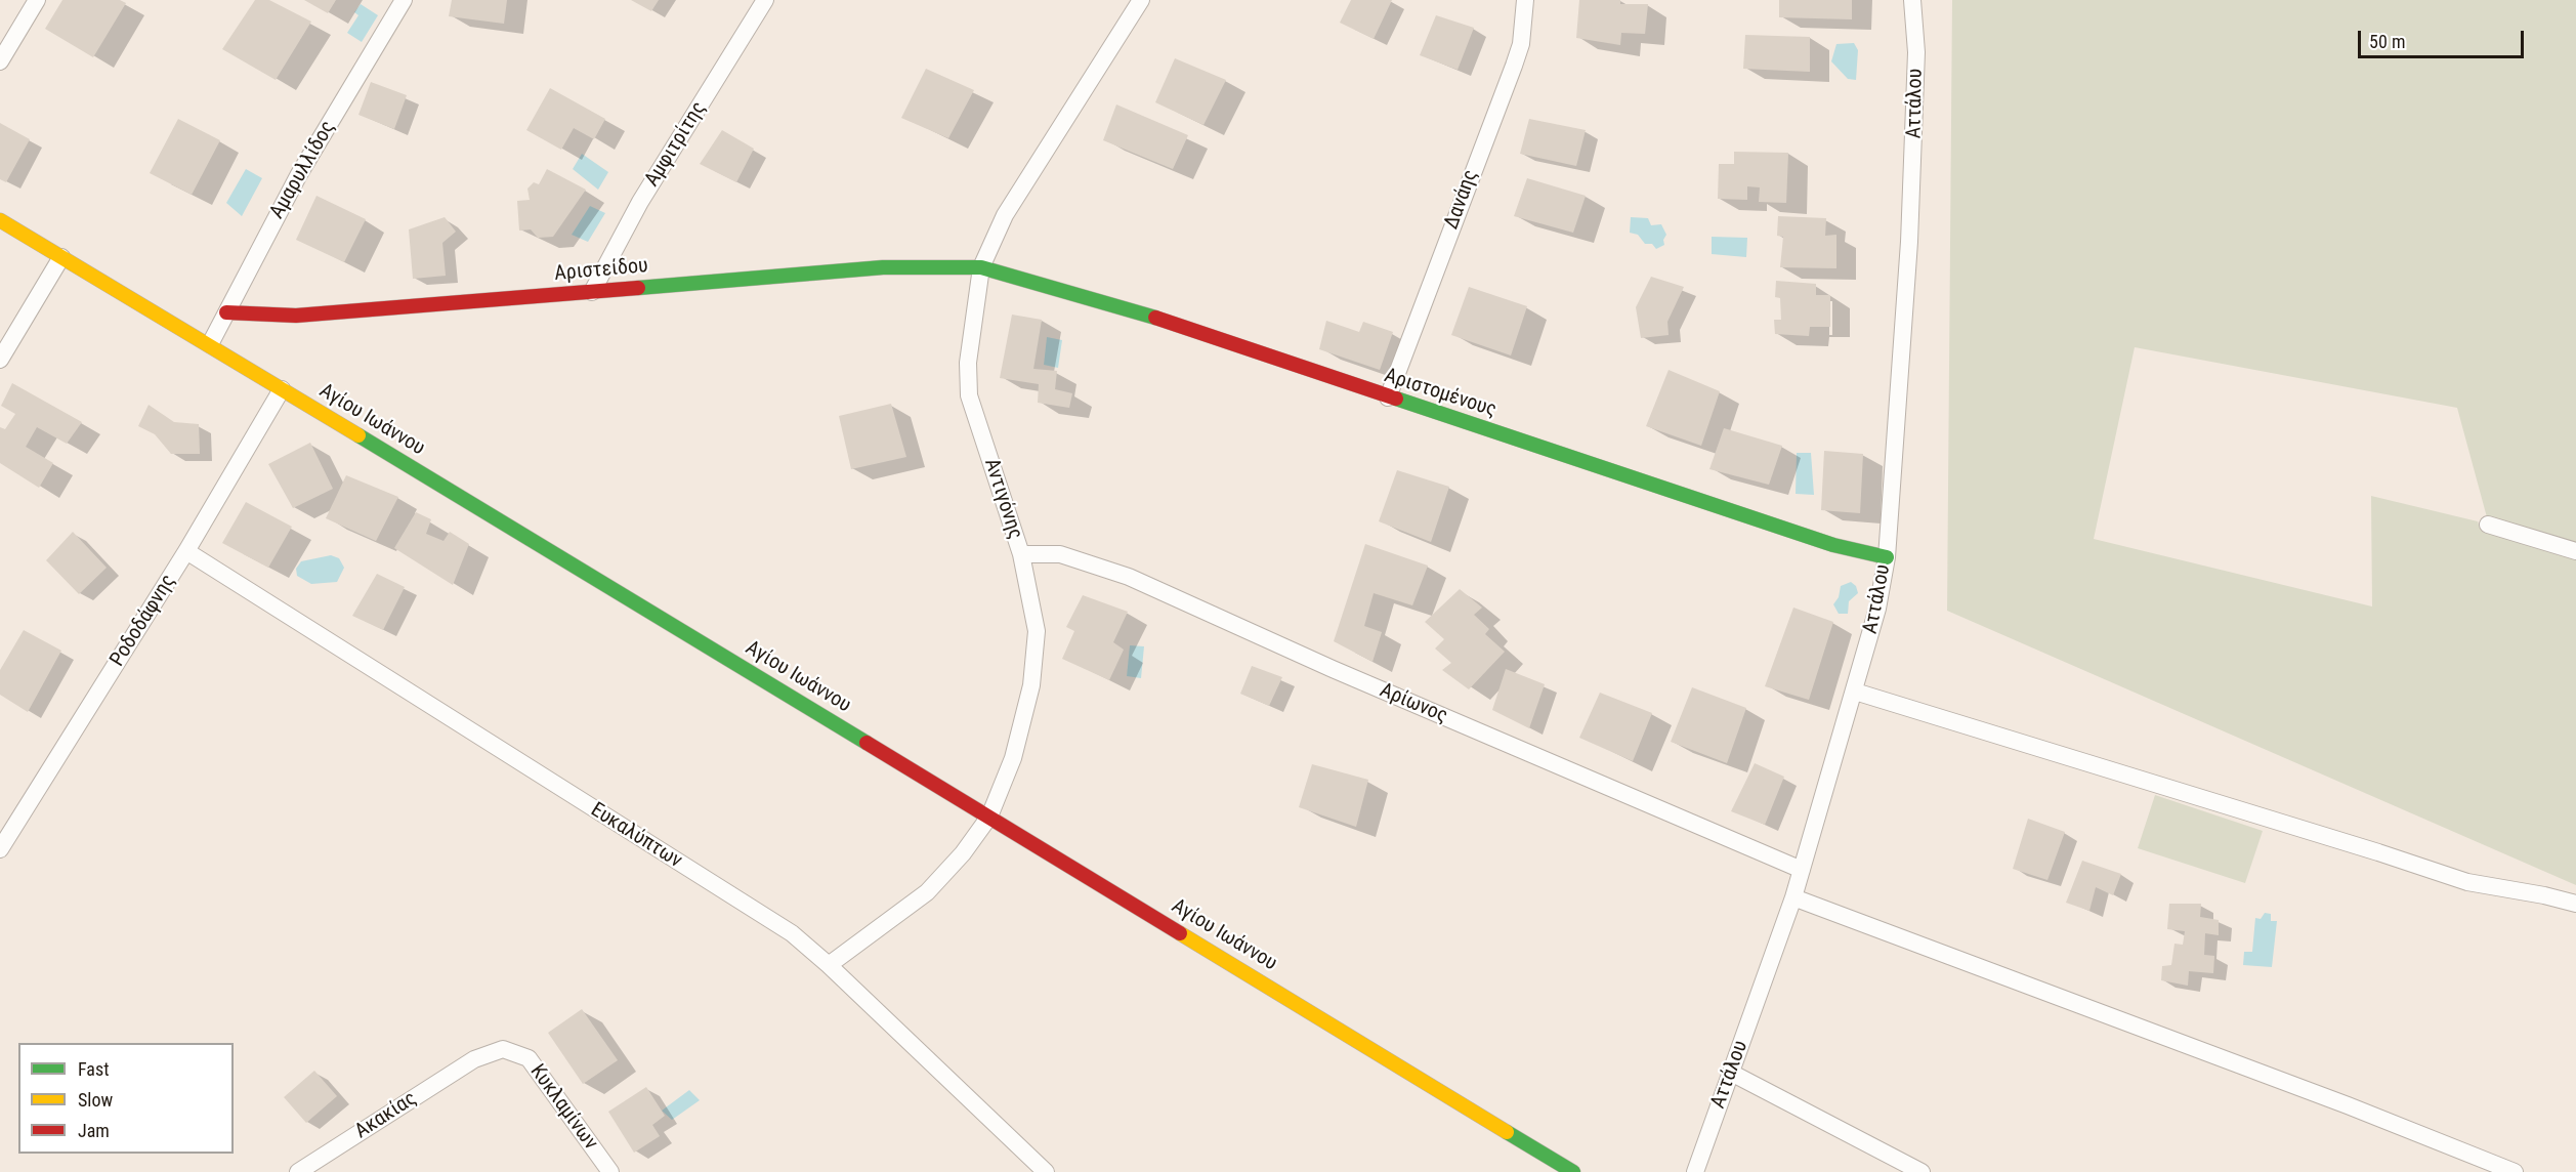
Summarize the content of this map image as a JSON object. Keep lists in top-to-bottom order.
{
  "streets": {
    "street": [
      "Αττάλου",
      "Αμφιτρίτης",
      "Αμαρυλλίδος",
      "Δανάης",
      "Αριστείδου",
      "Αριστομένους",
      "Αγίου Ιωάννου",
      "Αντιγόνης",
      "Ροδοδάφνης",
      "Αρίωνος",
      "Ευκαλύπτων",
      "Κυκλαμίνων",
      "Ακακίας"
    ]
  },
  "crossings": [
    ["Αττάλου", "Αριστομένους"],
    ["Αττάλου", "Αρίωνος"],
    ["Αμφιτρίτης", "Αριστείδου"],
    ["Αμαρυλλίδος", "Αριστείδου"],
    ["Αμαρυλλίδος", "Αγίου Ιωάννου"],
    ["Δανάης", "Αριστομένους"],
    ["Αριστείδου", "Αριστομένους"],
    ["Αριστείδου", "Αντιγόνης"],
    ["Αριστομένους", "Αντιγόνης"],
    ["Αγίου Ιωάννου", "Αντιγόνης"],
    ["Αγίου Ιωάννου", "Ροδοδάφνης"],
    ["Αντιγόνης", "Αρίωνος"],
    ["Αντιγόνης", "Ευκαλύπτων"],
    ["Ροδοδάφνης", "Ευκαλύπτων"],
    ["Κυκλαμίνων", "Ακακίας"]
  ],
  "legend": ["Fast", "Slow", "Jam"],
  "scale_bar": "50 m"
}
